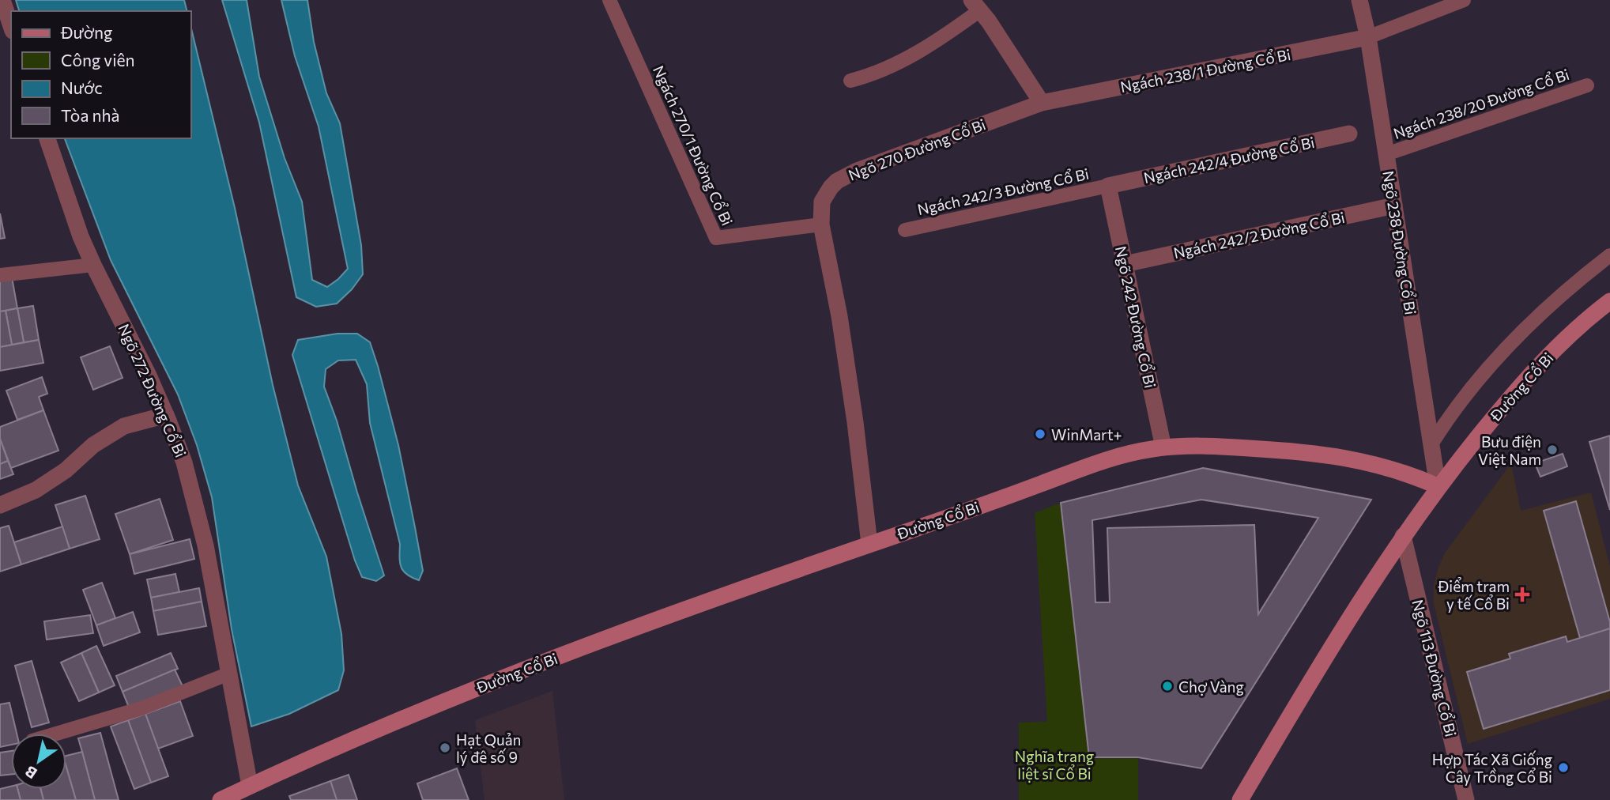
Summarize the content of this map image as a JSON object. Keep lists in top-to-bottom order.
{
  "streets": {
    "street": [
      "Ngách 238/1 Đường Cổ Bi",
      "Ngõ 270 Đường Cổ Bi",
      "Ngách 242/4 Đường Cổ Bi",
      "Ngách 242/2 Đường Cổ Bi",
      "Ngõ 238 Đường Cổ Bi",
      "Ngõ 242 Đường Cổ Bi",
      "Đường Cổ Bi",
      "Ngõ 272 Đường Cổ Bi",
      "Ngõ 113 Đường Cổ Bi"
    ],
    "lane": ["Ngách 238/20 Đường Cổ Bi", "Ngách 270/1 Đường Cổ Bi", "Ngách 242/3 Đường Cổ Bi"]
  },
  "crossings": [
    ["Ngách 238/1 Đường Cổ Bi", "Ngõ 270 Đường Cổ Bi"],
    ["Ngách 238/1 Đường Cổ Bi", "Ngõ 238 Đường Cổ Bi"],
    ["Ngách 238/20 Đường Cổ Bi", "Ngõ 238 Đường Cổ Bi"],
    ["Ngách 270/1 Đường Cổ Bi", "Ngõ 270 Đường Cổ Bi"],
    ["Ngõ 270 Đường Cổ Bi", "Đường Cổ Bi"],
    ["Ngách 242/4 Đường Cổ Bi", "Ngách 242/3 Đường Cổ Bi"],
    ["Ngách 242/4 Đường Cổ Bi", "Ngõ 242 Đường Cổ Bi"],
    ["Ngách 242/3 Đường Cổ Bi", "Ngõ 242 Đường Cổ Bi"],
    ["Ngách 242/2 Đường Cổ Bi", "Ngõ 238 Đường Cổ Bi"],
    ["Ngách 242/2 Đường Cổ Bi", "Ngõ 242 Đường Cổ Bi"],
    ["Ngõ 238 Đường Cổ Bi", "Đường Cổ Bi"],
    ["Ngõ 242 Đường Cổ Bi", "Đường Cổ Bi"],
    ["Đường Cổ Bi", "Ngõ 272 Đường Cổ Bi"]
  ],
  "parks": ["Nghĩa trang liệt sĩ Cổ Bi"],
  "places": {
    "other": [
      "WinMart+",
      "Bưu điện Việt Nam",
      "Chợ Vàng",
      "Hạt Quản lý đê số 9",
      "Hợp Tác Xã Giống Cây Trồng Cổ Bi"
    ],
    "health": ["Điểm trạm y tế Cổ Bi"]
  },
  "legend": [
    "Đường",
    "Công viên",
    "Nước",
    "Tòa nhà"
  ],
  "north": "bottom left"
}
